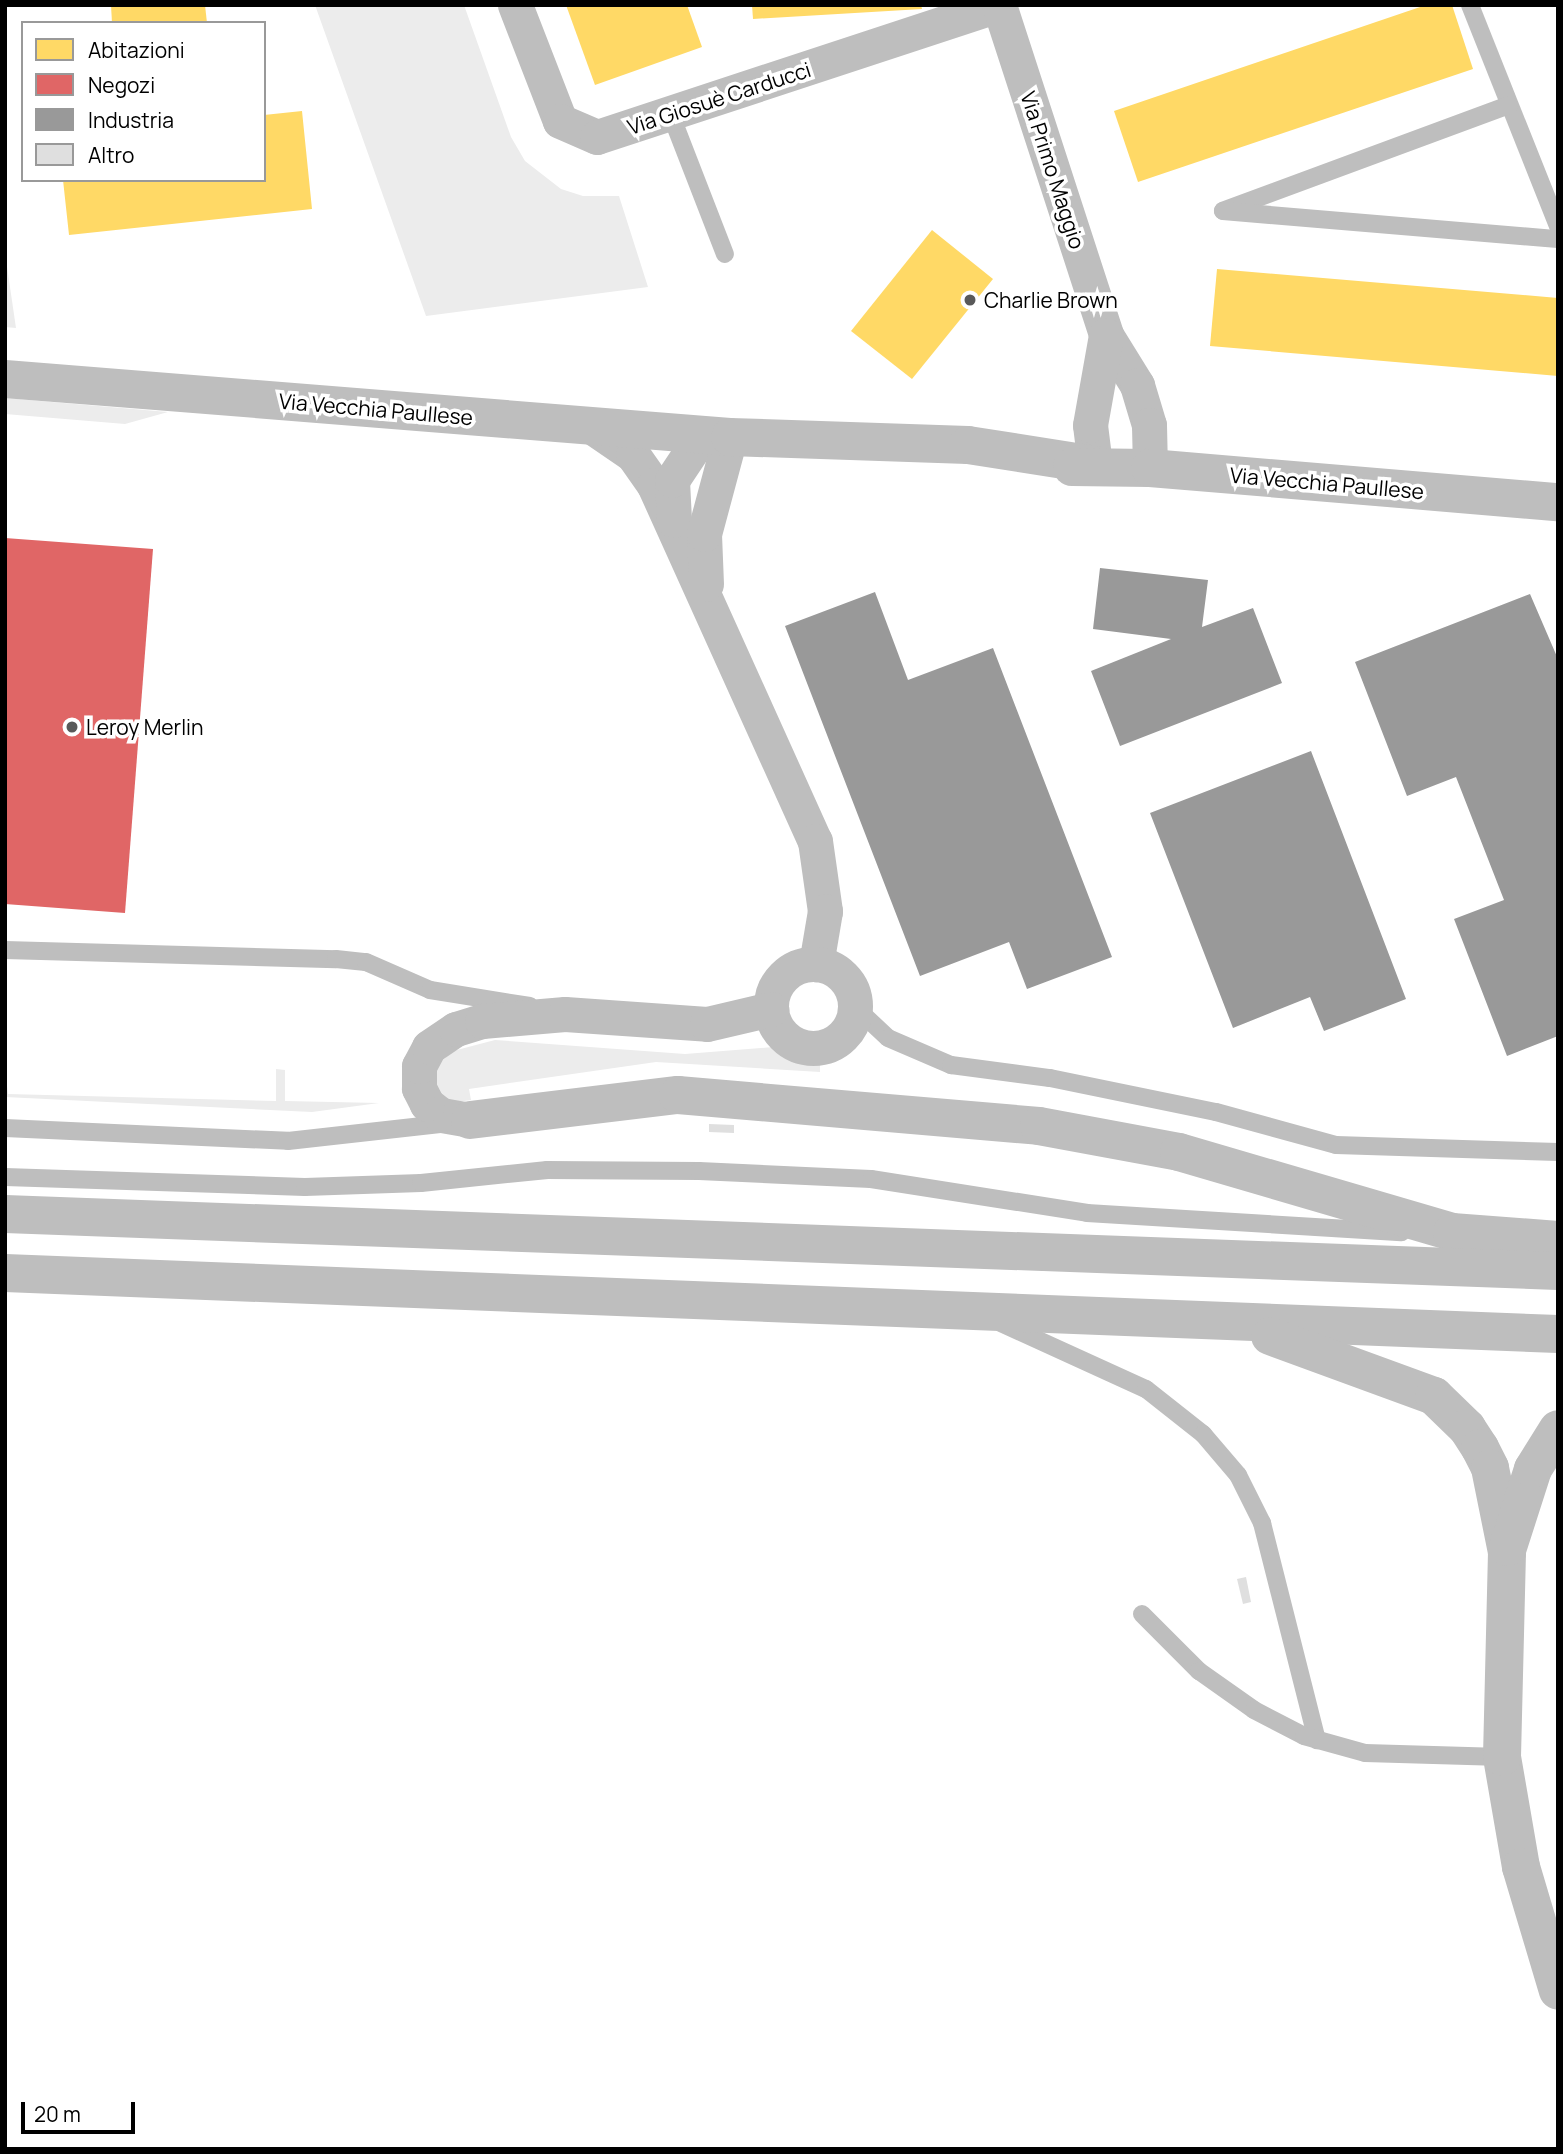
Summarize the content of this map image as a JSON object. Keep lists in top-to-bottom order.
{
  "streets": {
    "main road": ["Via Vecchia Paullese"],
    "street": ["Via Giosuè Carducci", "Via Primo Maggio"]
  },
  "crossings": [
    ["Via Giosuè Carducci", "Via Primo Maggio"],
    ["Via Primo Maggio", "Via Vecchia Paullese"]
  ],
  "places": ["Charlie Brown", "Leroy Merlin"],
  "legend": [
    "Abitazioni",
    "Negozi",
    "Industria",
    "Altro"
  ],
  "scale_bar": "20 m"
}
